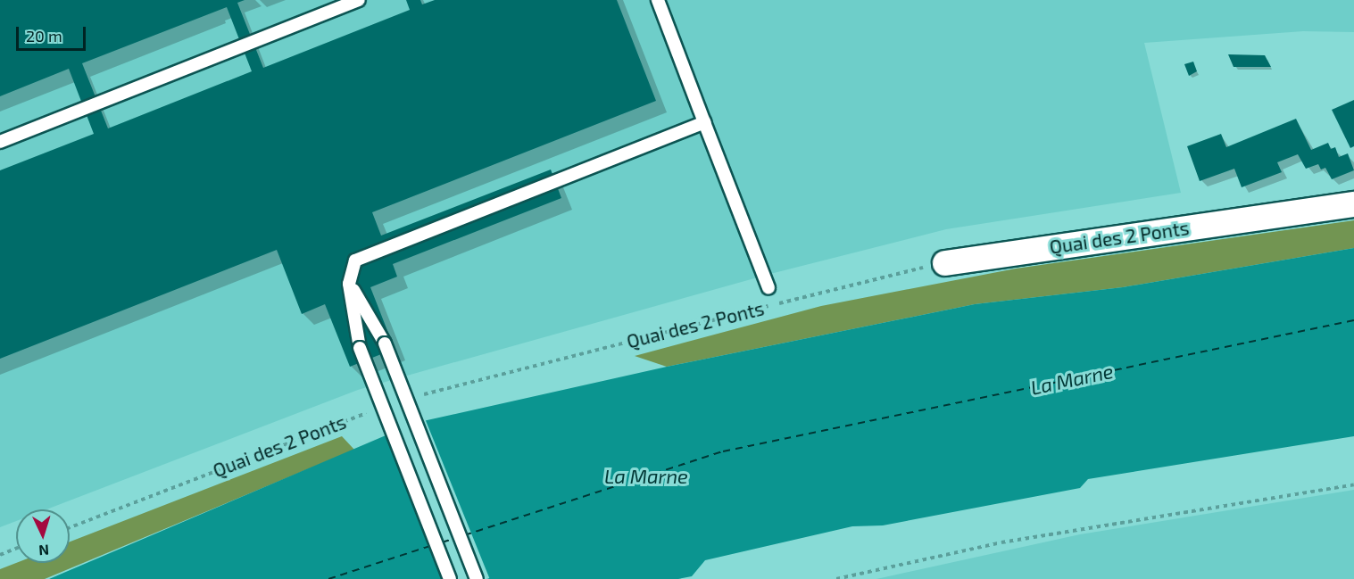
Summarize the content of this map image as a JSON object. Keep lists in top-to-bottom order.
{
  "streets": {
    "street": ["Quai des 2 Ponts"]
  },
  "water": ["La Marne"],
  "scale_bar": "20 m",
  "north": "bottom"
}
